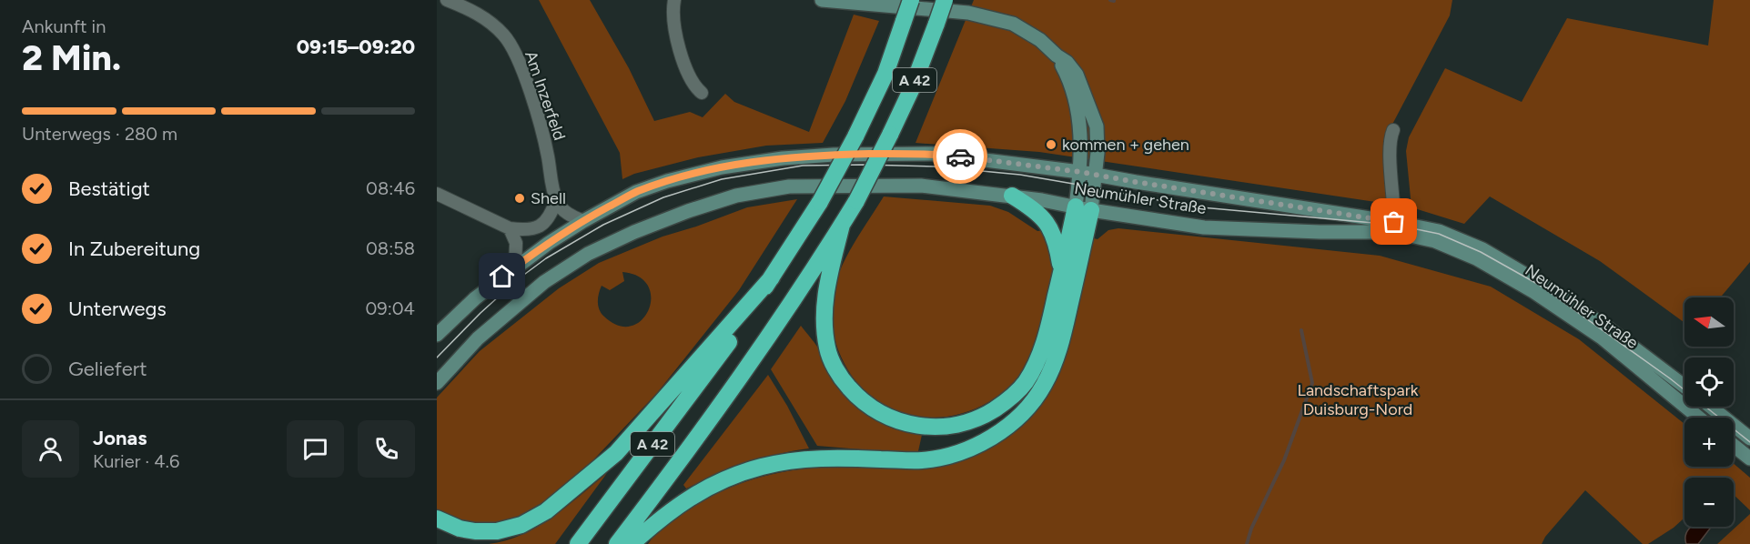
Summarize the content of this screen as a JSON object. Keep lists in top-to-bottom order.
{
  "streets": {
    "highway": ["A 42"],
    "main road": ["Neumühler Straße"],
    "street": ["Am Inzerfeld"]
  },
  "parks": ["Landschaftspark Duisburg-Nord"],
  "places": ["kommen + gehen", "Shell"],
  "north": "left",
  "page": {
    "heading": ["2 Min.", "Ankunft in", "09:15–09:20"],
    "panel": ["Jonas", "Kurier · 4.6"],
    "bar": "Unterwegs · 280 m",
    "list": [
      ["Bestätigt", "08:46"],
      ["In Zubereitung", "08:58"],
      ["Unterwegs", "09:04"],
      "Geliefert"
    ],
    "map_buttons": ["+", "−"]
  }
}
